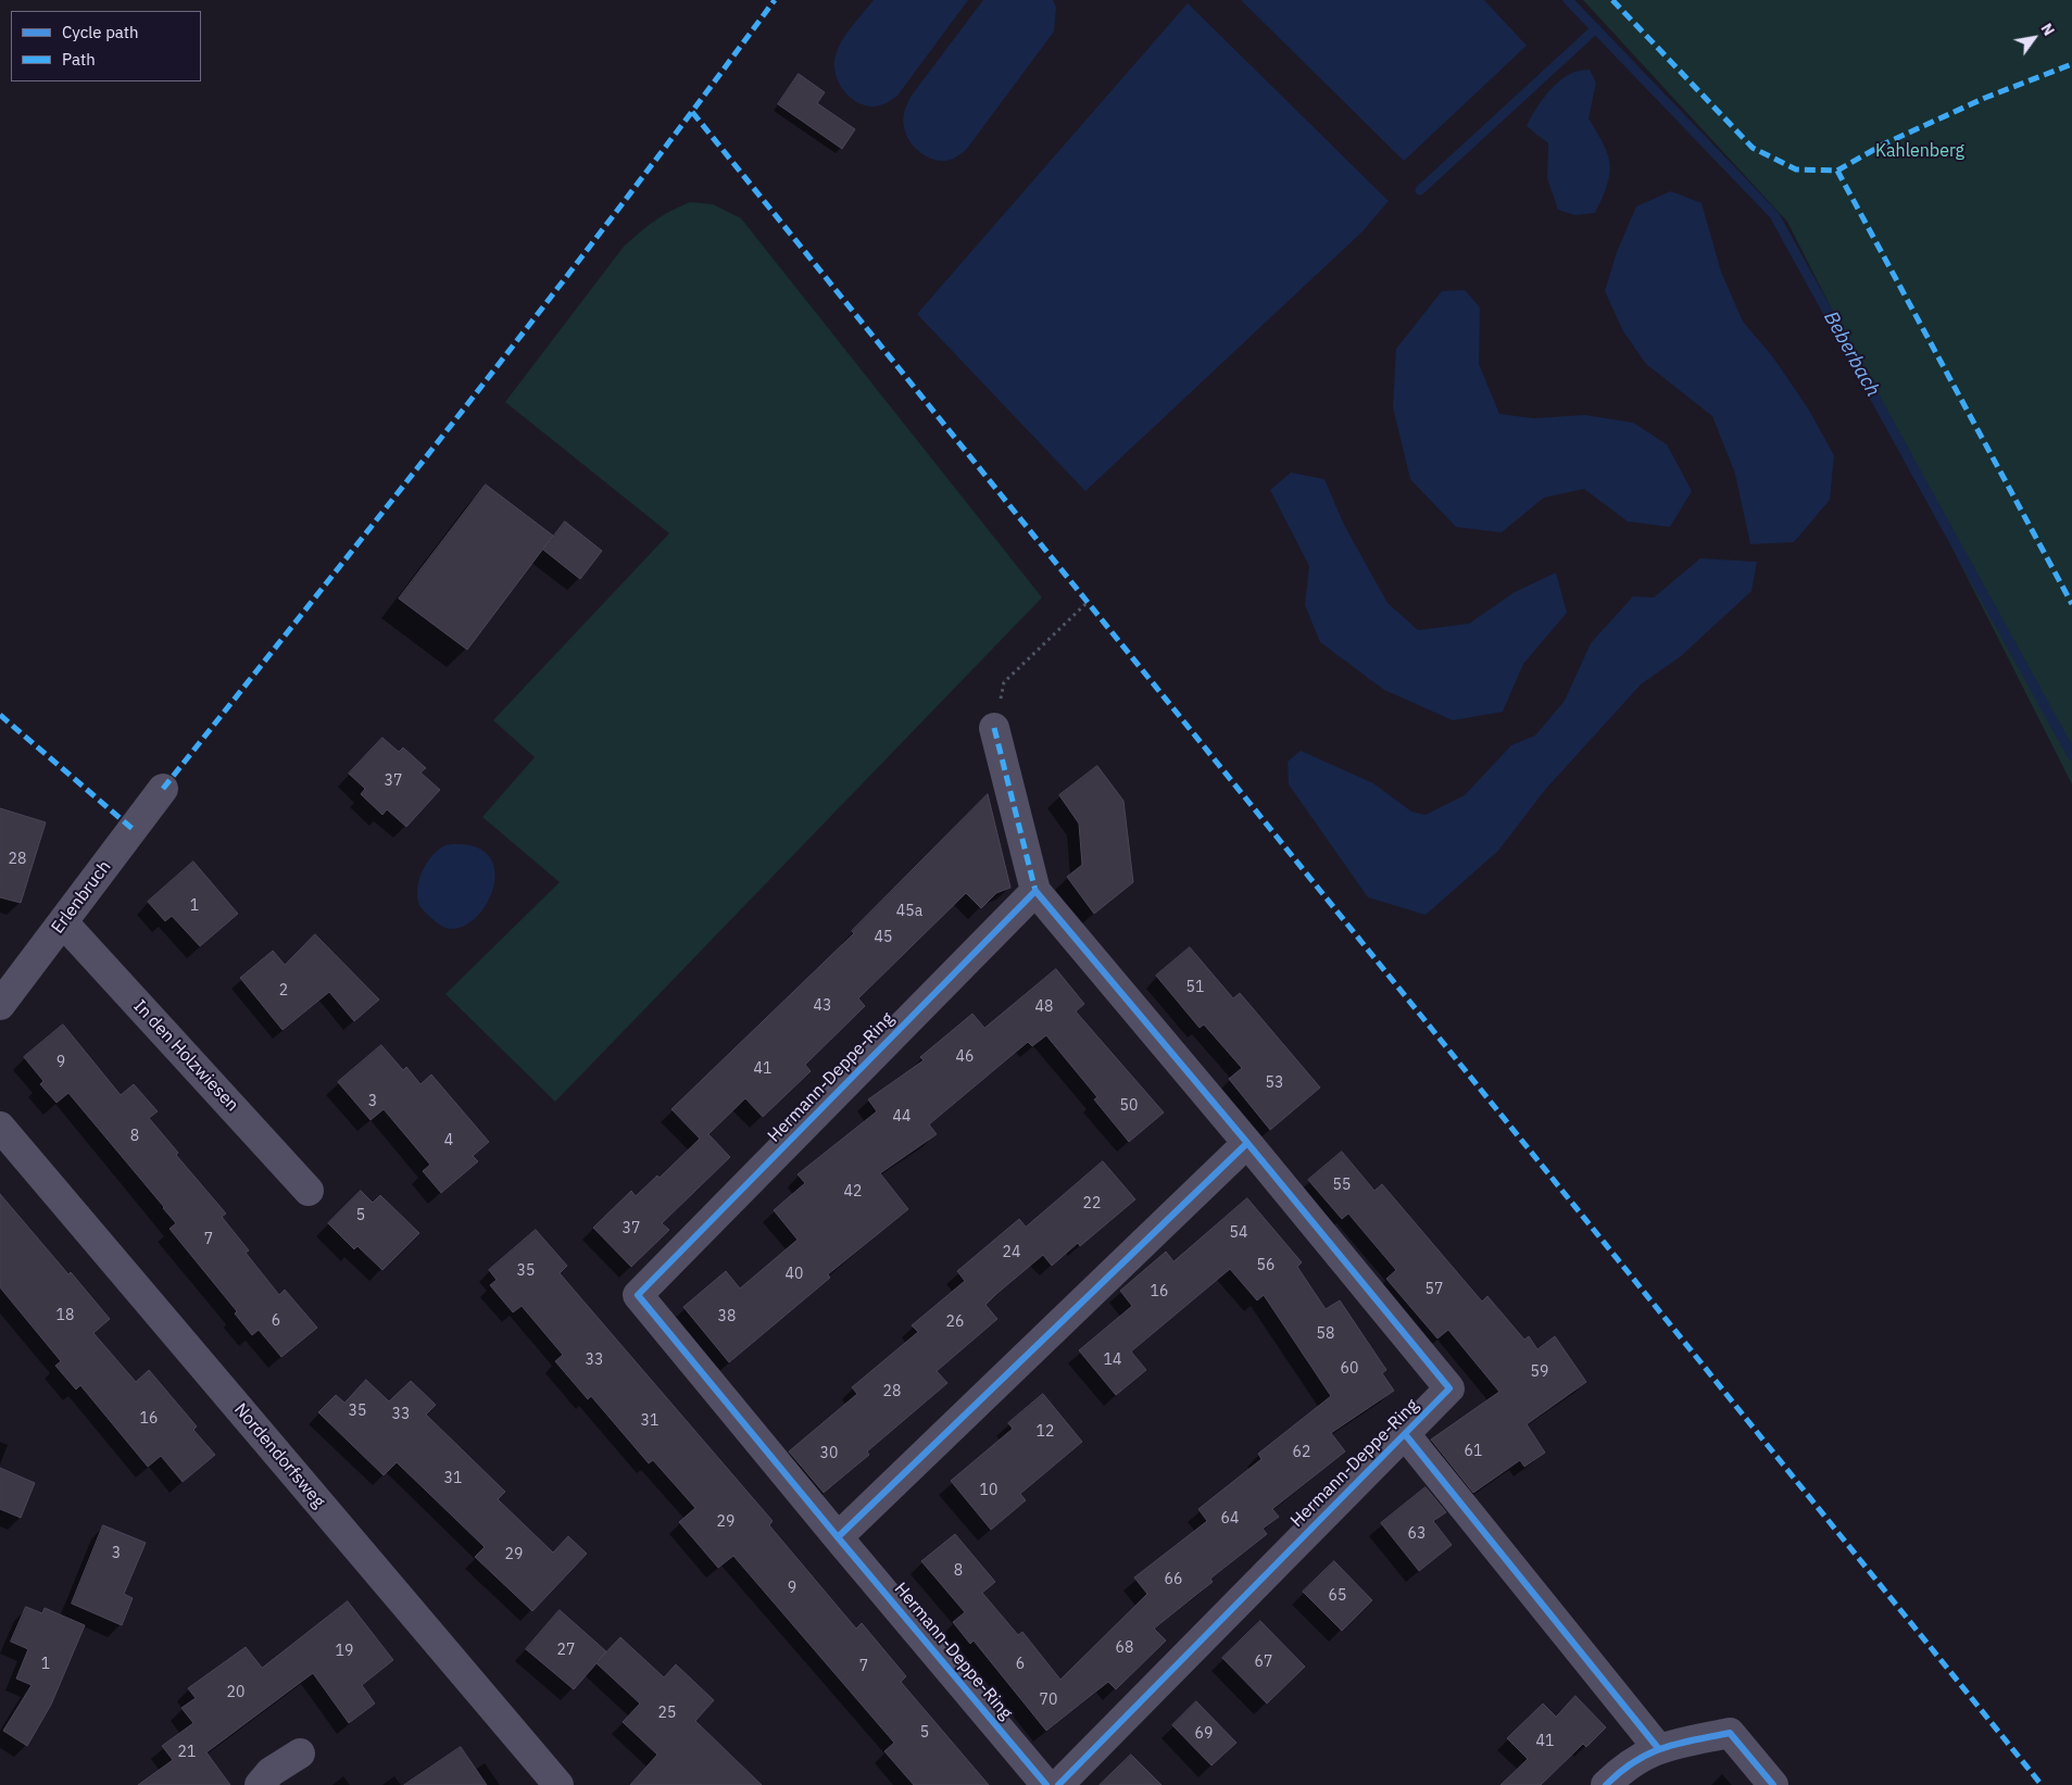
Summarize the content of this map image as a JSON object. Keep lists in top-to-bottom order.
{
  "streets": {
    "street": [
      "Erlenbruch",
      "In den Holzwiesen",
      "Hermann-Deppe-Ring",
      "Nordendorfsweg"
    ]
  },
  "crossings": [
    ["Erlenbruch", "In den Holzwiesen"]
  ],
  "water": ["Beberbach"],
  "parks": ["Kahlenberg"],
  "house_numbers": [
    "37",
    "28",
    "1",
    "45a",
    "45",
    "51",
    "2",
    "43",
    "48",
    "46",
    "9",
    "41",
    "53",
    "3",
    "50",
    "44",
    "8",
    "4",
    "55",
    "42",
    "22",
    "5",
    "37",
    "54",
    "7",
    "24",
    "56",
    "35",
    "40",
    "57",
    "16",
    "18",
    "38",
    "6",
    "26",
    "58",
    "33",
    "14",
    "60",
    "59",
    "28",
    "35",
    "33",
    "16",
    "31",
    "12",
    "61",
    "62",
    "30",
    "31",
    "10",
    "64",
    "29",
    "63",
    "3",
    "29",
    "8",
    "66",
    "9",
    "65",
    "68",
    "27",
    "19",
    "67",
    "1",
    "6",
    "7",
    "20",
    "70",
    "25",
    "5",
    "69",
    "41",
    "21"
  ],
  "legend": ["Cycle path", "Path"],
  "north": "top right"
}
